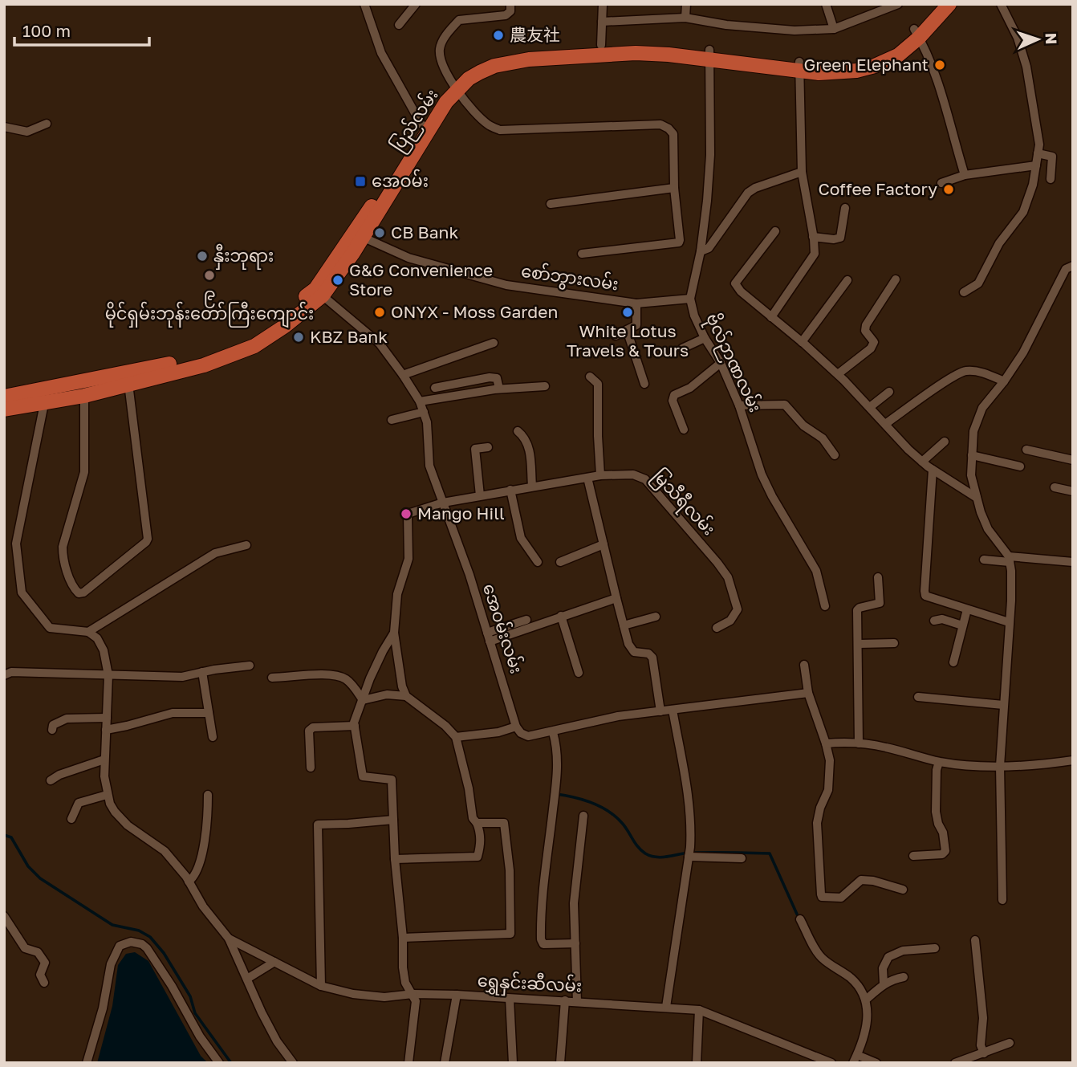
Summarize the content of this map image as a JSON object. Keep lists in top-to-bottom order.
{
  "streets": {
    "highway": ["ပြည်လမ်း"],
    "street": [
      "စော်ဘွားလမ်း",
      "ဗိုလ်ဉာဏလမ်း",
      "မြသီရီလမ်း",
      "အေဝမ်းလမ်း",
      "ရွှေနှင်းဆီလမ်း"
    ]
  },
  "crossings": [
    ["ပြည်လမ်း", "စော်ဘွားလမ်း"],
    ["ပြည်လမ်း", "ဗိုလ်ဉာဏလမ်း"],
    ["ပြည်လမ်း", "အေဝမ်းလမ်း"],
    ["စော်ဘွားလမ်း", "ဗိုလ်ဉာဏလမ်း"],
    ["မြသီရီလမ်း", "အေဝမ်းလမ်း"]
  ],
  "places": {
    "other": [
      "農友社",
      "Green Elephant",
      "Coffee Factory",
      "CB Bank",
      "နှီးဘုရား",
      "၉ မိုင်ရှမ်းဘုန်းတော်ကြီးကျောင်း",
      "G&G Convenience Store",
      "ONYX - Moss Garden",
      "White Lotus Travels & Tours",
      "KBZ Bank",
      "Mango Hill"
    ],
    "transit": ["အေဝမ်း"]
  },
  "scale_bar": "100 m",
  "north": "right"
}
